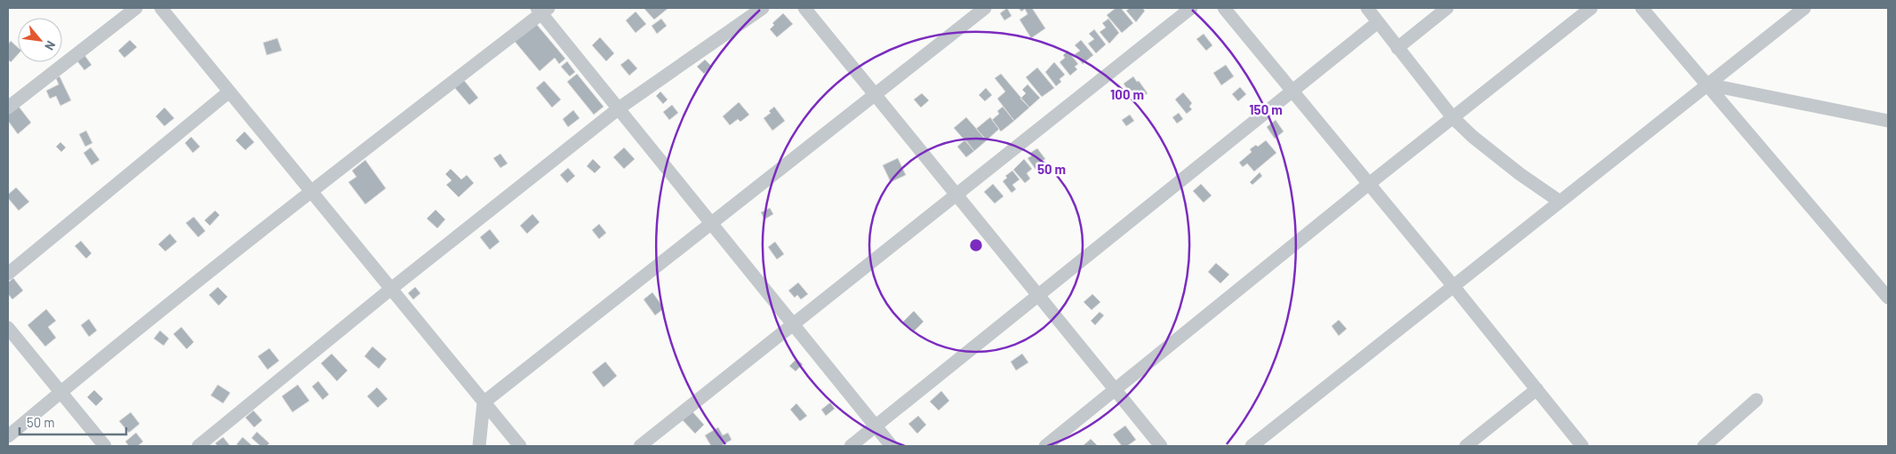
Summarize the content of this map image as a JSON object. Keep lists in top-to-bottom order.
{
  "scale_bar": "50 m",
  "north": "bottom right",
  "rings": ["100 m", "150 m", "50 m"]
}
